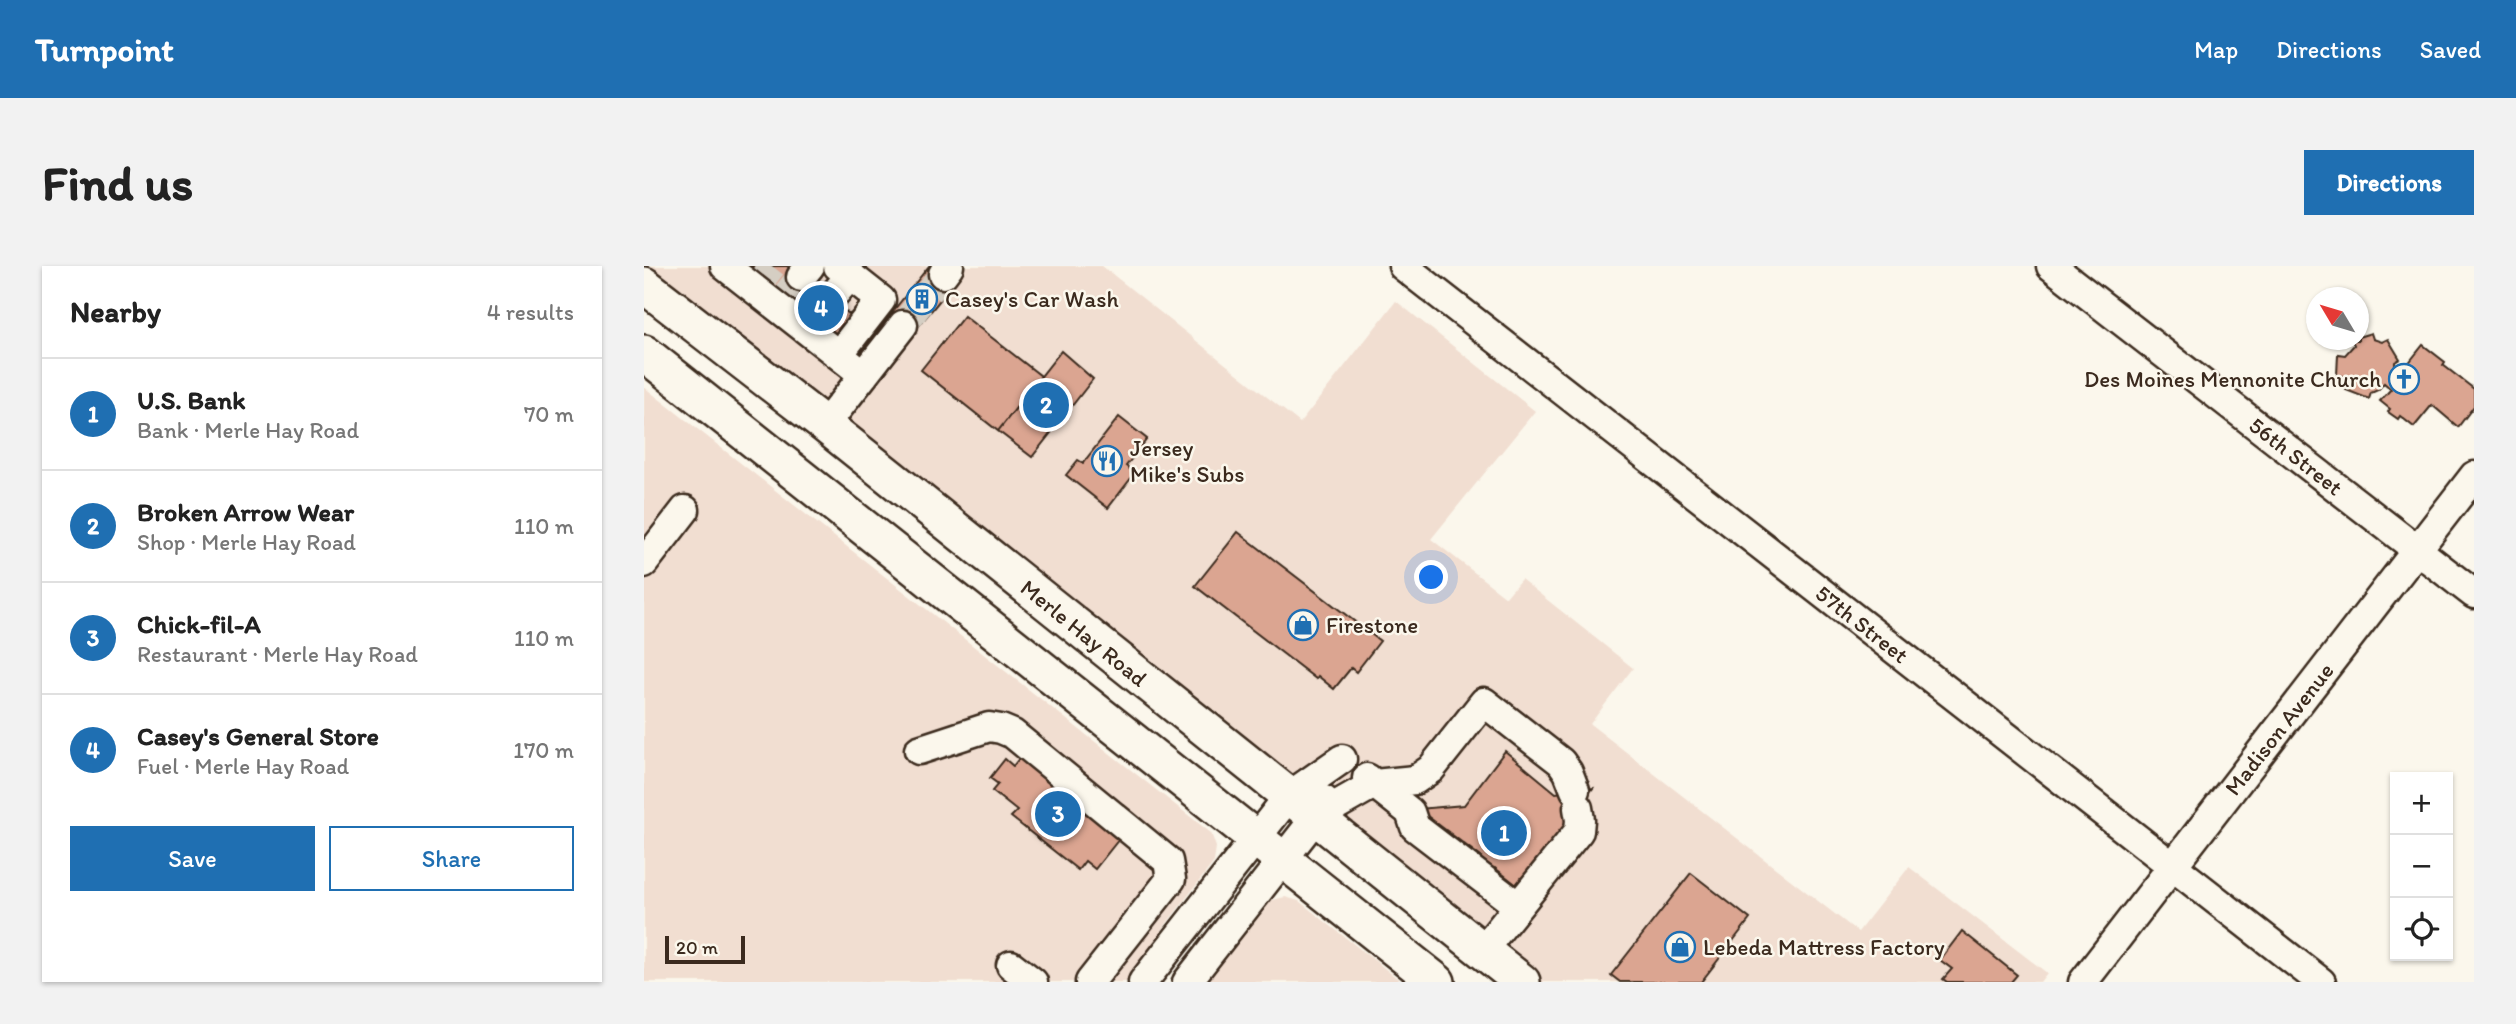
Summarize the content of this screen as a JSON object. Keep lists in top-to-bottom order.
{
  "streets": {
    "main road": ["Merle Hay Road"],
    "street": ["56th Street", "57th Street", "Madison Avenue"]
  },
  "crossings": [
    ["56th Street", "Madison Avenue"],
    ["57th Street", "Madison Avenue"]
  ],
  "places": {
    "building": ["Casey's Car Wash"],
    "church": ["Des Moines Mennonite Church"],
    "restaurant": ["Jersey Mike's Subs"],
    "shop": ["Firestone", "Lebeda Mattress Factory"]
  },
  "scale_bar": "20 m",
  "north": "top left",
  "page": {
    "header": "Turnpoint",
    "nav": ["Map", "Directions", "Saved"],
    "buttons": [
      "Directions",
      ["Save", "Share"]
    ],
    "title": "Find us",
    "heading": ["Nearby", "4 results"],
    "pins": [
      "4",
      "2",
      "3",
      "1"
    ],
    "list": [
      {
        "mark": "1",
        "name": "U.S. Bank",
        "note": "Bank · Merle Hay Road",
        "value": "70 m"
      },
      {
        "mark": "2",
        "name": "Broken Arrow Wear",
        "note": "Shop · Merle Hay Road",
        "value": "110 m"
      },
      {
        "mark": "3",
        "name": "Chick-fil-A",
        "note": "Restaurant · Merle Hay Road",
        "value": "110 m"
      },
      {
        "mark": "4",
        "name": "Casey's General Store",
        "note": "Fuel · Merle Hay Road",
        "value": "170 m"
      }
    ],
    "map_buttons": ["+", "−"],
    "scale": "20 m"
  }
}
